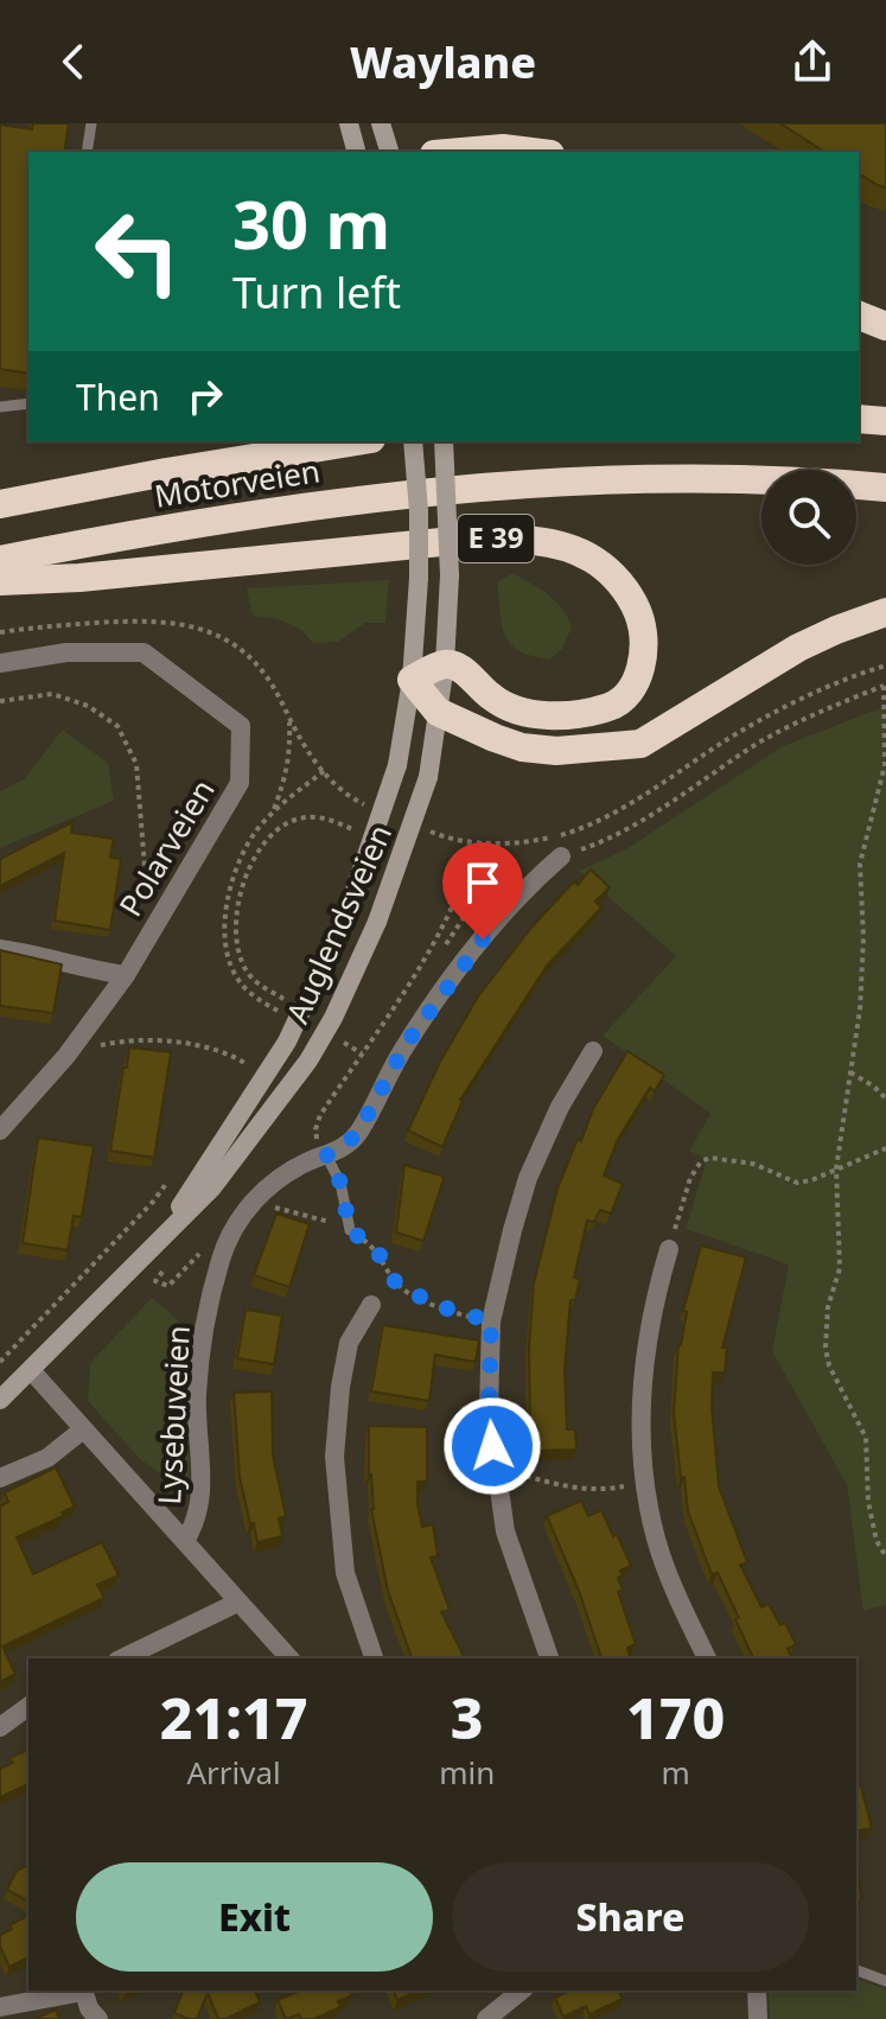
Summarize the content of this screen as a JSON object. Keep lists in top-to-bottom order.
{
  "streets": {
    "highway": ["Motorveien", "E 39"],
    "main road": ["Auglendsveien"],
    "street": ["Polarveien", "Lysebuveien"]
  },
  "crossings": [
    ["E 39", "Auglendsveien"]
  ],
  "page": {
    "header": "Waylane",
    "turn": ["30 m", "Turn left"],
    "then": "Then",
    "eta": [
      "21:17",
      "Arrival",
      "3",
      "min",
      "170",
      "m"
    ],
    "buttons": ["Exit", "Share"]
  }
}
